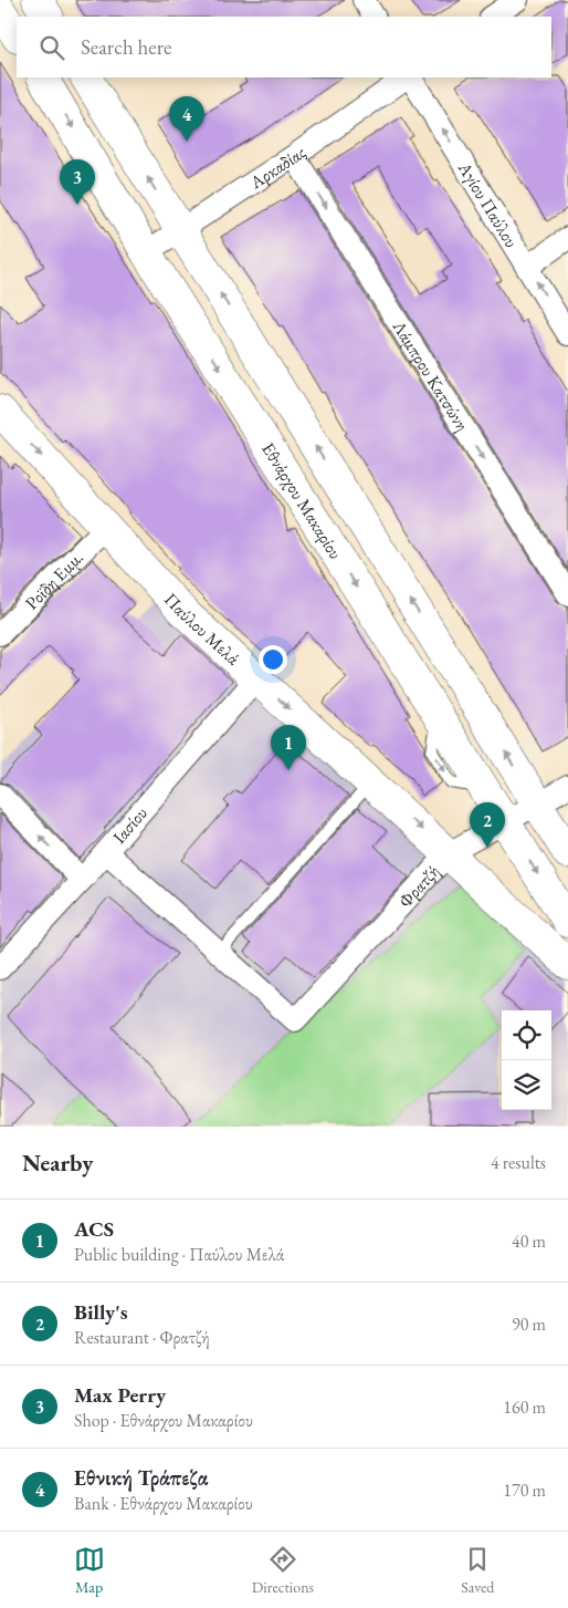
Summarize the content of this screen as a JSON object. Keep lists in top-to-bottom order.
{
  "streets": {
    "main road": ["Εθνάρχου Μακαρίου", "Παύλου Μελά"],
    "street": [
      "Αρκαδίας",
      "Αγίου Παύλου",
      "Λάμπρου Κατσώνη",
      "Ροϊδη Εμμ.",
      "Ιασίου",
      "Φρατζή"
    ]
  },
  "crossings": [
    ["Αρκαδίας", "Λάμπρου Κατσώνη"],
    ["Αρκαδίας", "Εθνάρχου Μακαρίου"],
    ["Εθνάρχου Μακαρίου", "Φρατζή"],
    ["Ροϊδη Εμμ.", "Παύλου Μελά"],
    ["Παύλου Μελά", "Ιασίου"],
    ["Παύλου Μελά", "Φρατζή"]
  ],
  "one_way": ["Αγίου Παύλου", "Λάμπρου Κατσώνη"],
  "page": {
    "search": "Search here",
    "pins": [
      "4",
      "3",
      "1",
      "2"
    ],
    "heading": ["Nearby", "4 results"],
    "list": [
      {
        "mark": "1",
        "name": "ACS",
        "note": "Public building · Παύλου Μελά",
        "value": "40 m"
      },
      {
        "mark": "2",
        "name": "Billy's",
        "note": "Restaurant · Φρατζή",
        "value": "90 m"
      },
      {
        "mark": "3",
        "name": "Max Perry",
        "note": "Shop · Εθνάρχου Μακαρίου",
        "value": "160 m"
      },
      {
        "mark": "4",
        "name": "Εθνική Τράπεζα",
        "note": "Bank · Εθνάρχου Μακαρίου",
        "value": "170 m"
      }
    ],
    "nav": ["Map", "Directions", "Saved"]
  }
}
